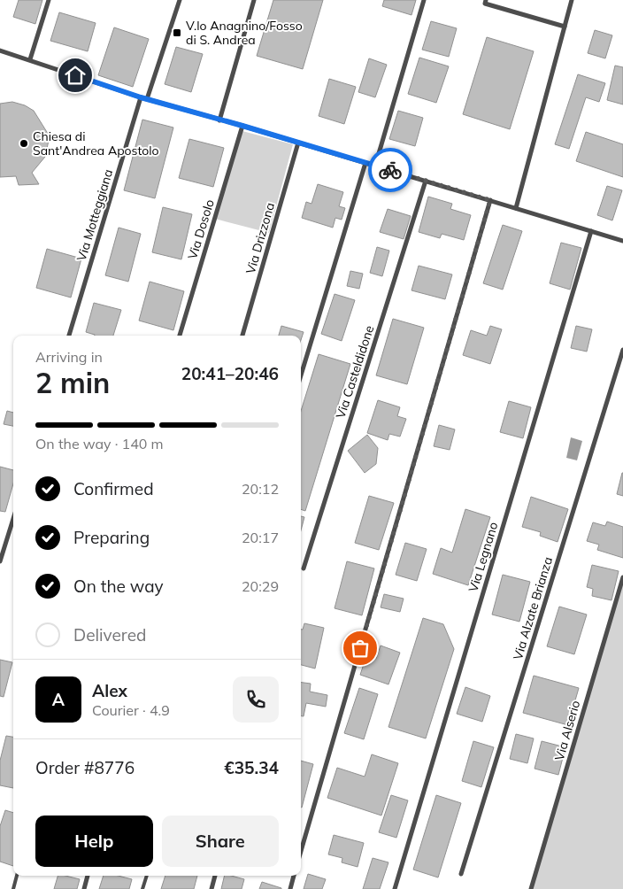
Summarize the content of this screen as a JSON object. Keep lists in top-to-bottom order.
{
  "streets": {
    "street": [
      "Via Motteggiana",
      "Via Dosolo",
      "Via Drizzona",
      "Via Casteldidone",
      "Via Legnano",
      "Via Alzate Brianza",
      "Via Alserio"
    ]
  },
  "places": {
    "transit": ["V.lo Anagnino/Fosso di S. Andrea"],
    "other": ["Chiesa di Sant'Andrea Apostolo"]
  },
  "page": {
    "heading": ["2 min", "Arriving in", "20:41–20:46"],
    "panel": [
      "Alex",
      "Courier · 4.9",
      "Order #8776",
      "€35.34"
    ],
    "bar": "On the way · 140 m",
    "list": [
      ["Confirmed", "20:12"],
      ["Preparing", "20:17"],
      ["On the way", "20:29"],
      "Delivered"
    ],
    "round": "A",
    "buttons": ["Help", "Share"]
  }
}
